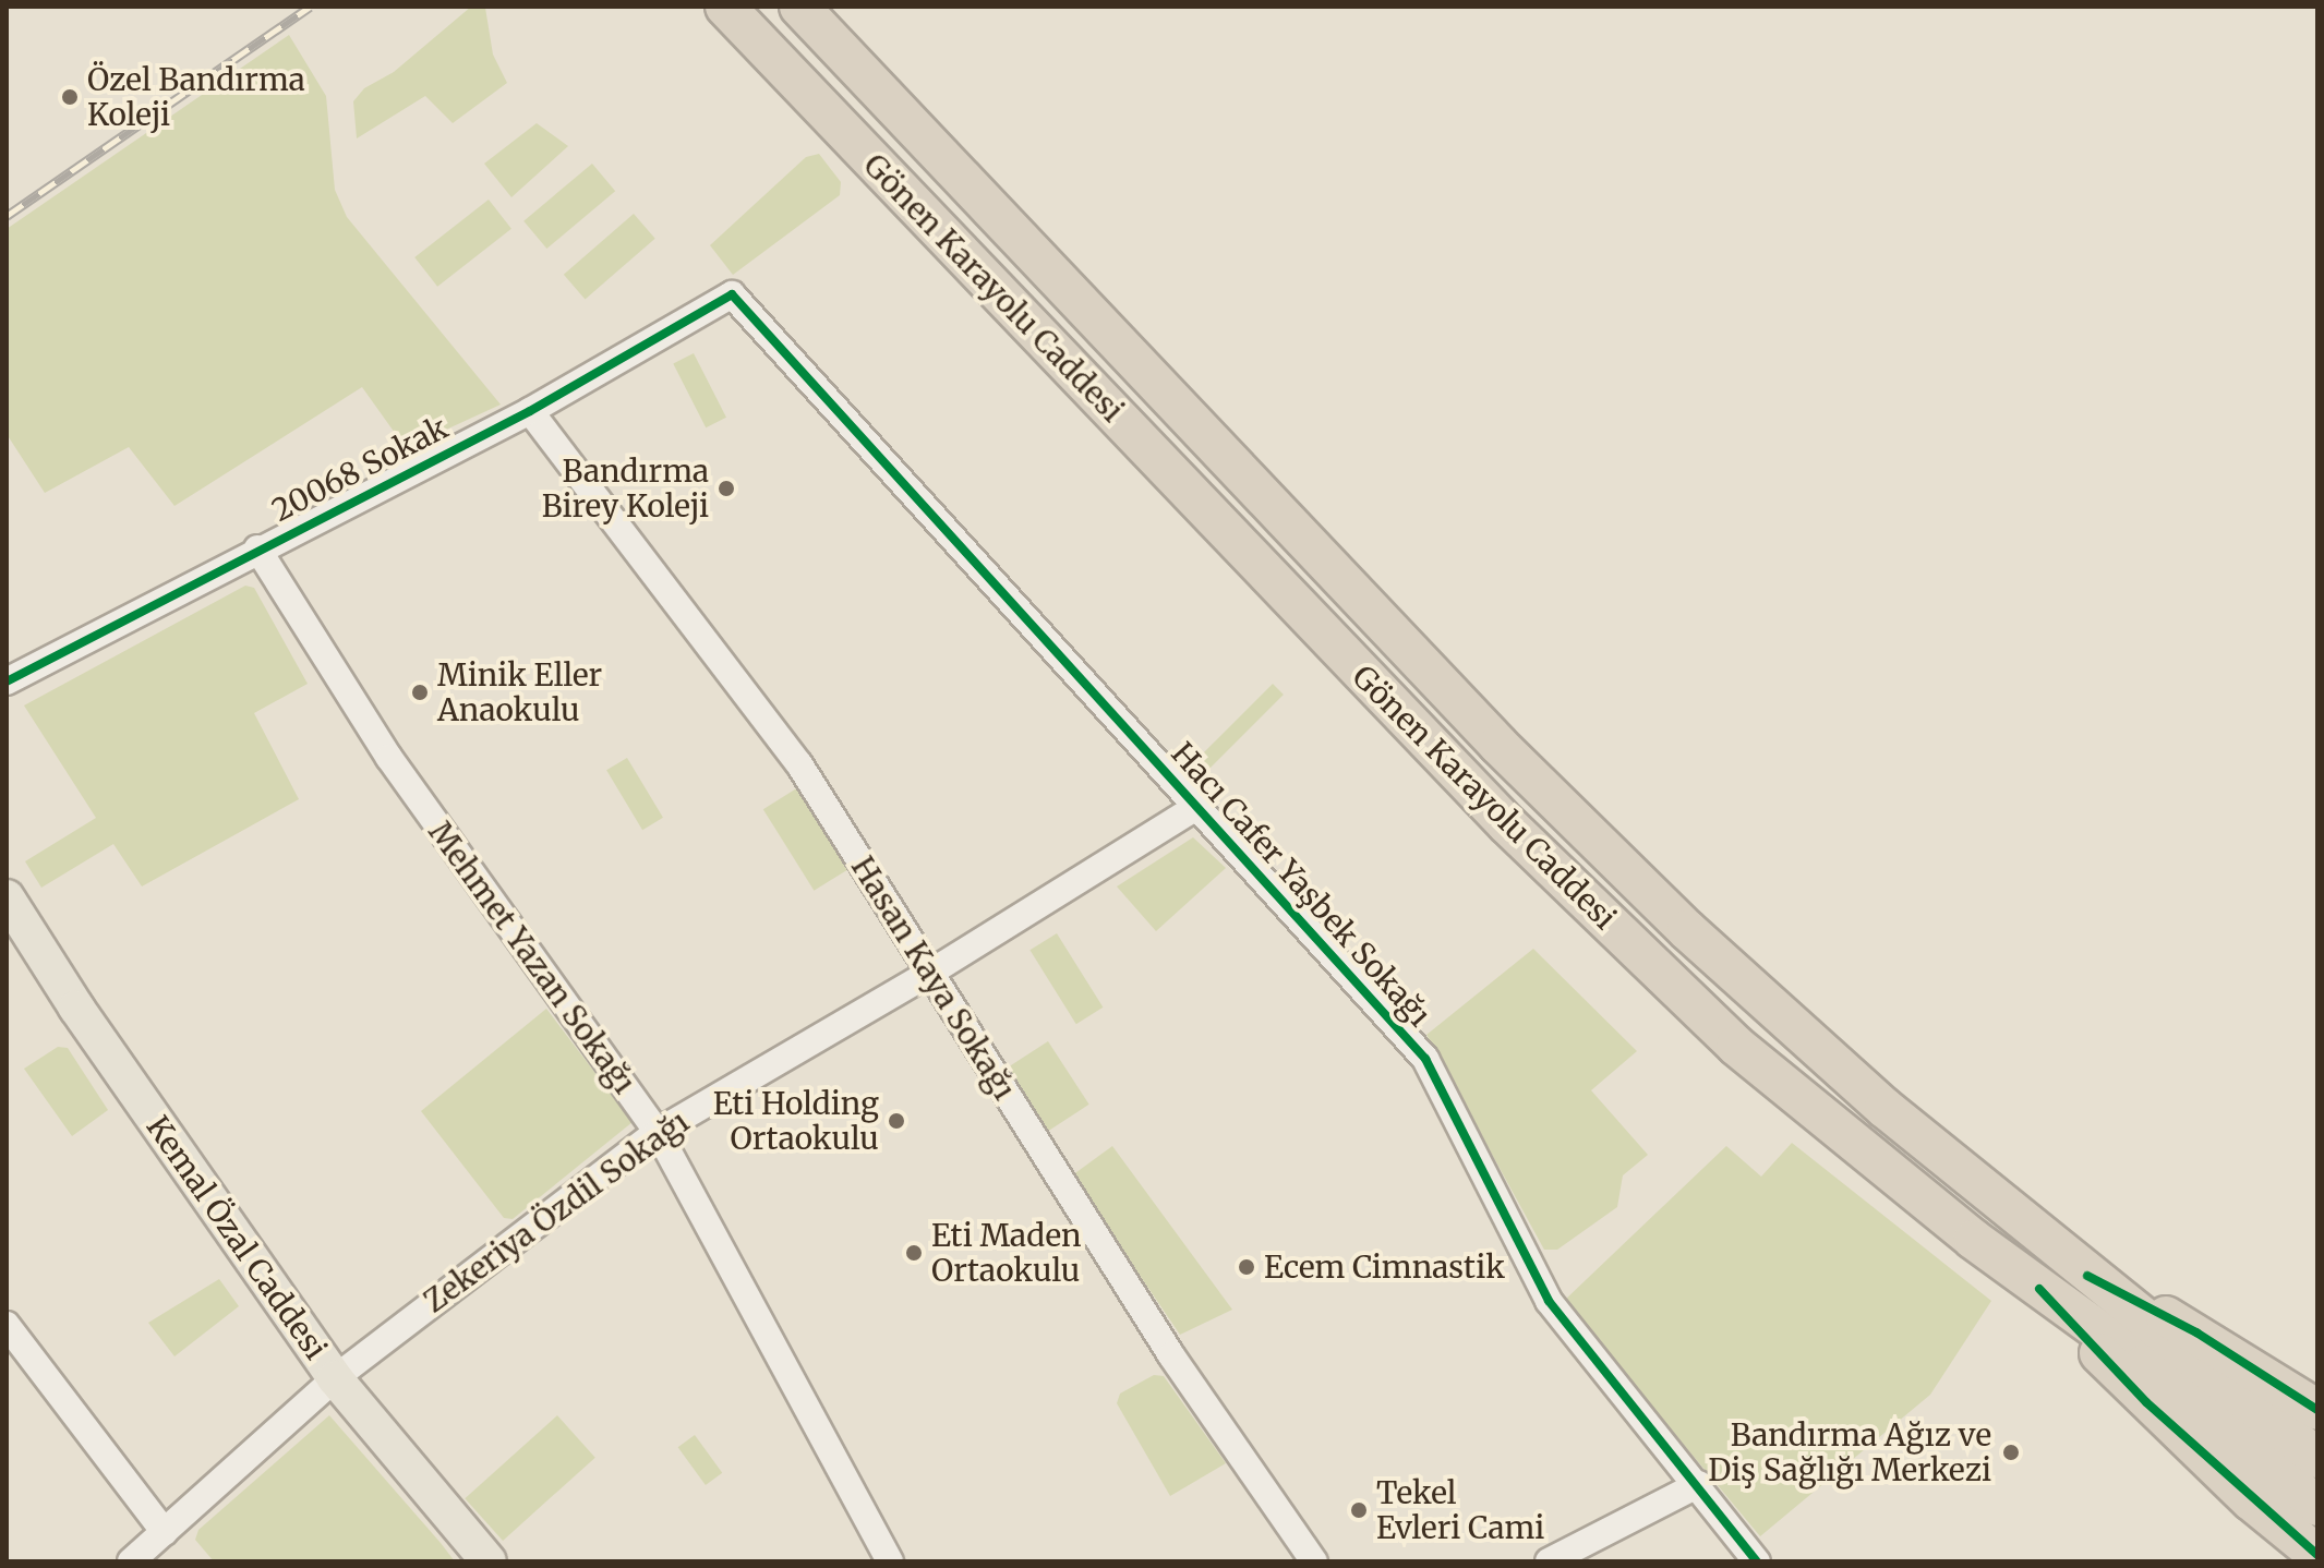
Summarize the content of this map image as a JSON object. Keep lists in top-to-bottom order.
{
  "streets": {
    "highway": ["Gönen Karayolu Caddesi"],
    "main road": ["Kemal Özal Caddesi"],
    "street": [
      "20068 Sokak",
      "Hacı Cafer Yaşbek Sokağı",
      "Mehmet Yazan Sokağı",
      "Hasan Kaya Sokağı",
      "Zekeriya Özdil Sokağı"
    ]
  },
  "crossings": [
    ["20068 Sokak", "Hacı Cafer Yaşbek Sokağı"],
    ["20068 Sokak", "Mehmet Yazan Sokağı"],
    ["20068 Sokak", "Hasan Kaya Sokağı"],
    ["Hacı Cafer Yaşbek Sokağı", "Zekeriya Özdil Sokağı"],
    ["Mehmet Yazan Sokağı", "Zekeriya Özdil Sokağı"],
    ["Hasan Kaya Sokağı", "Zekeriya Özdil Sokağı"],
    ["Zekeriya Özdil Sokağı", "Kemal Özal Caddesi"]
  ],
  "places": [
    "Özel Bandırma Koleji",
    "Bandırma Birey Koleji",
    "Minik Eller Anaokulu",
    "Eti Holding Ortaokulu",
    "Eti Maden Ortaokulu",
    "Ecem Cimnastik",
    "Bandırma Ağız ve Diş Sağlığı Merkezi",
    "Tekel Evleri Cami"
  ]
}
